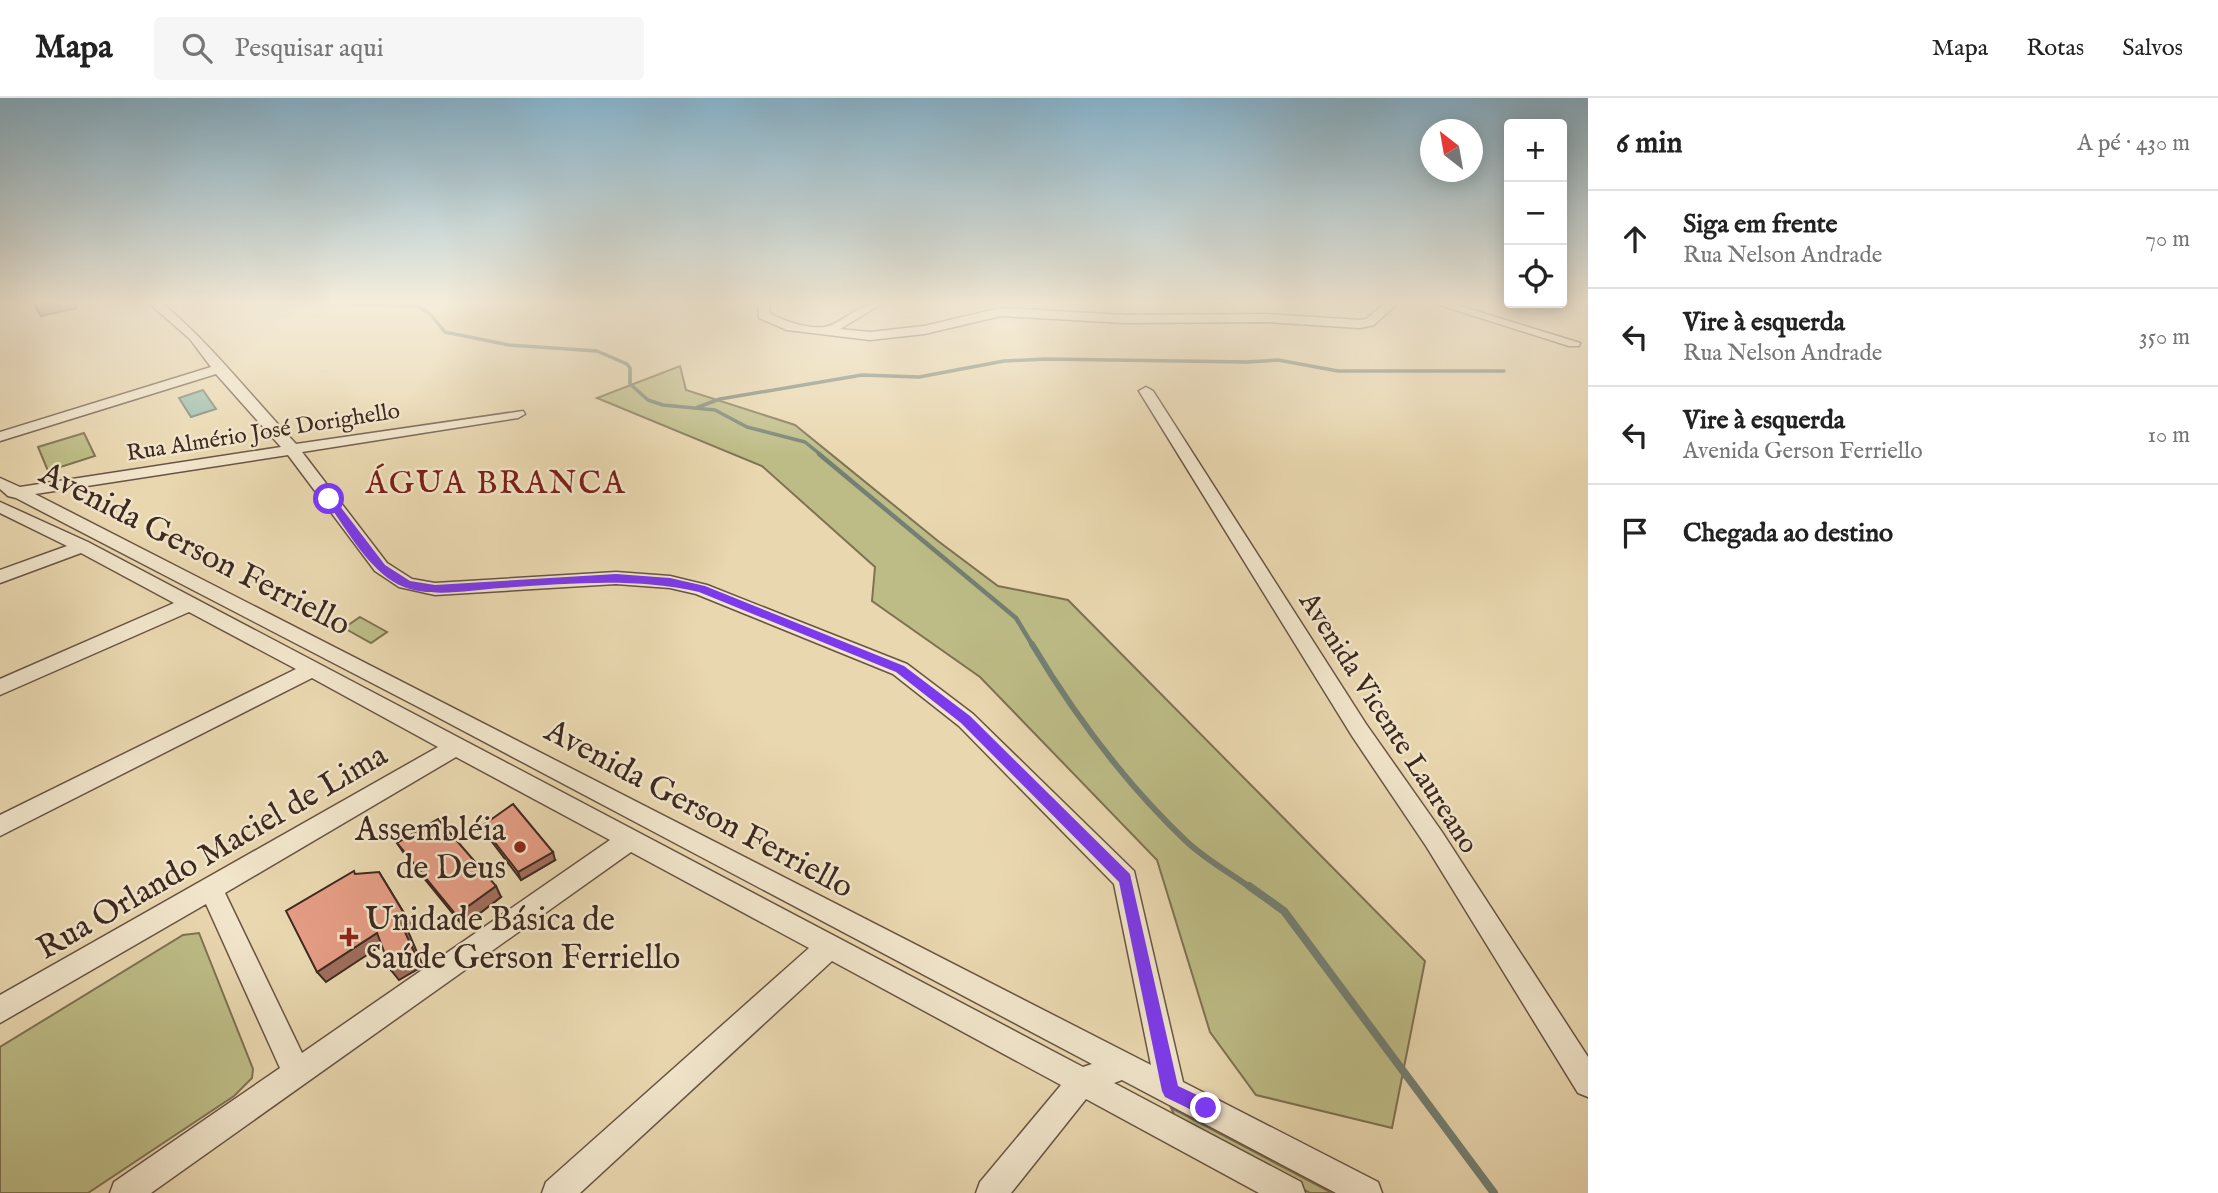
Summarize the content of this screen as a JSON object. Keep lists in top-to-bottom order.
{
  "streets": {
    "street": [
      "Rua Almério José Dorighello",
      "Avenida Gerson Ferriello",
      "Avenida Vicente Laureano",
      "Rua Orlando Maciel de Lima"
    ]
  },
  "crossings": [
    ["Rua Almério José Dorighello", "Avenida Gerson Ferriello"],
    ["Avenida Gerson Ferriello", "Rua Orlando Maciel de Lima"]
  ],
  "districts": ["ÁGUA BRANCA"],
  "places": {
    "other": ["Assembléia de Deus"],
    "health": ["Unidade Básica de Saúde Gerson Ferriello"]
  },
  "north": "top left",
  "page": {
    "header": "Mapa",
    "search": "Pesquisar aqui",
    "nav": ["Mapa", "Rotas", "Salvos"],
    "heading": ["6 min", "A pé · 430 m"],
    "map_buttons": ["+", "−"],
    "list": [
      ["Siga em frente", "Rua Nelson Andrade", "70 m"],
      ["Vire à esquerda", "Rua Nelson Andrade", "350 m"],
      ["Vire à esquerda", "Avenida Gerson Ferriello", "10 m"],
      "Chegada ao destino"
    ]
  }
}
